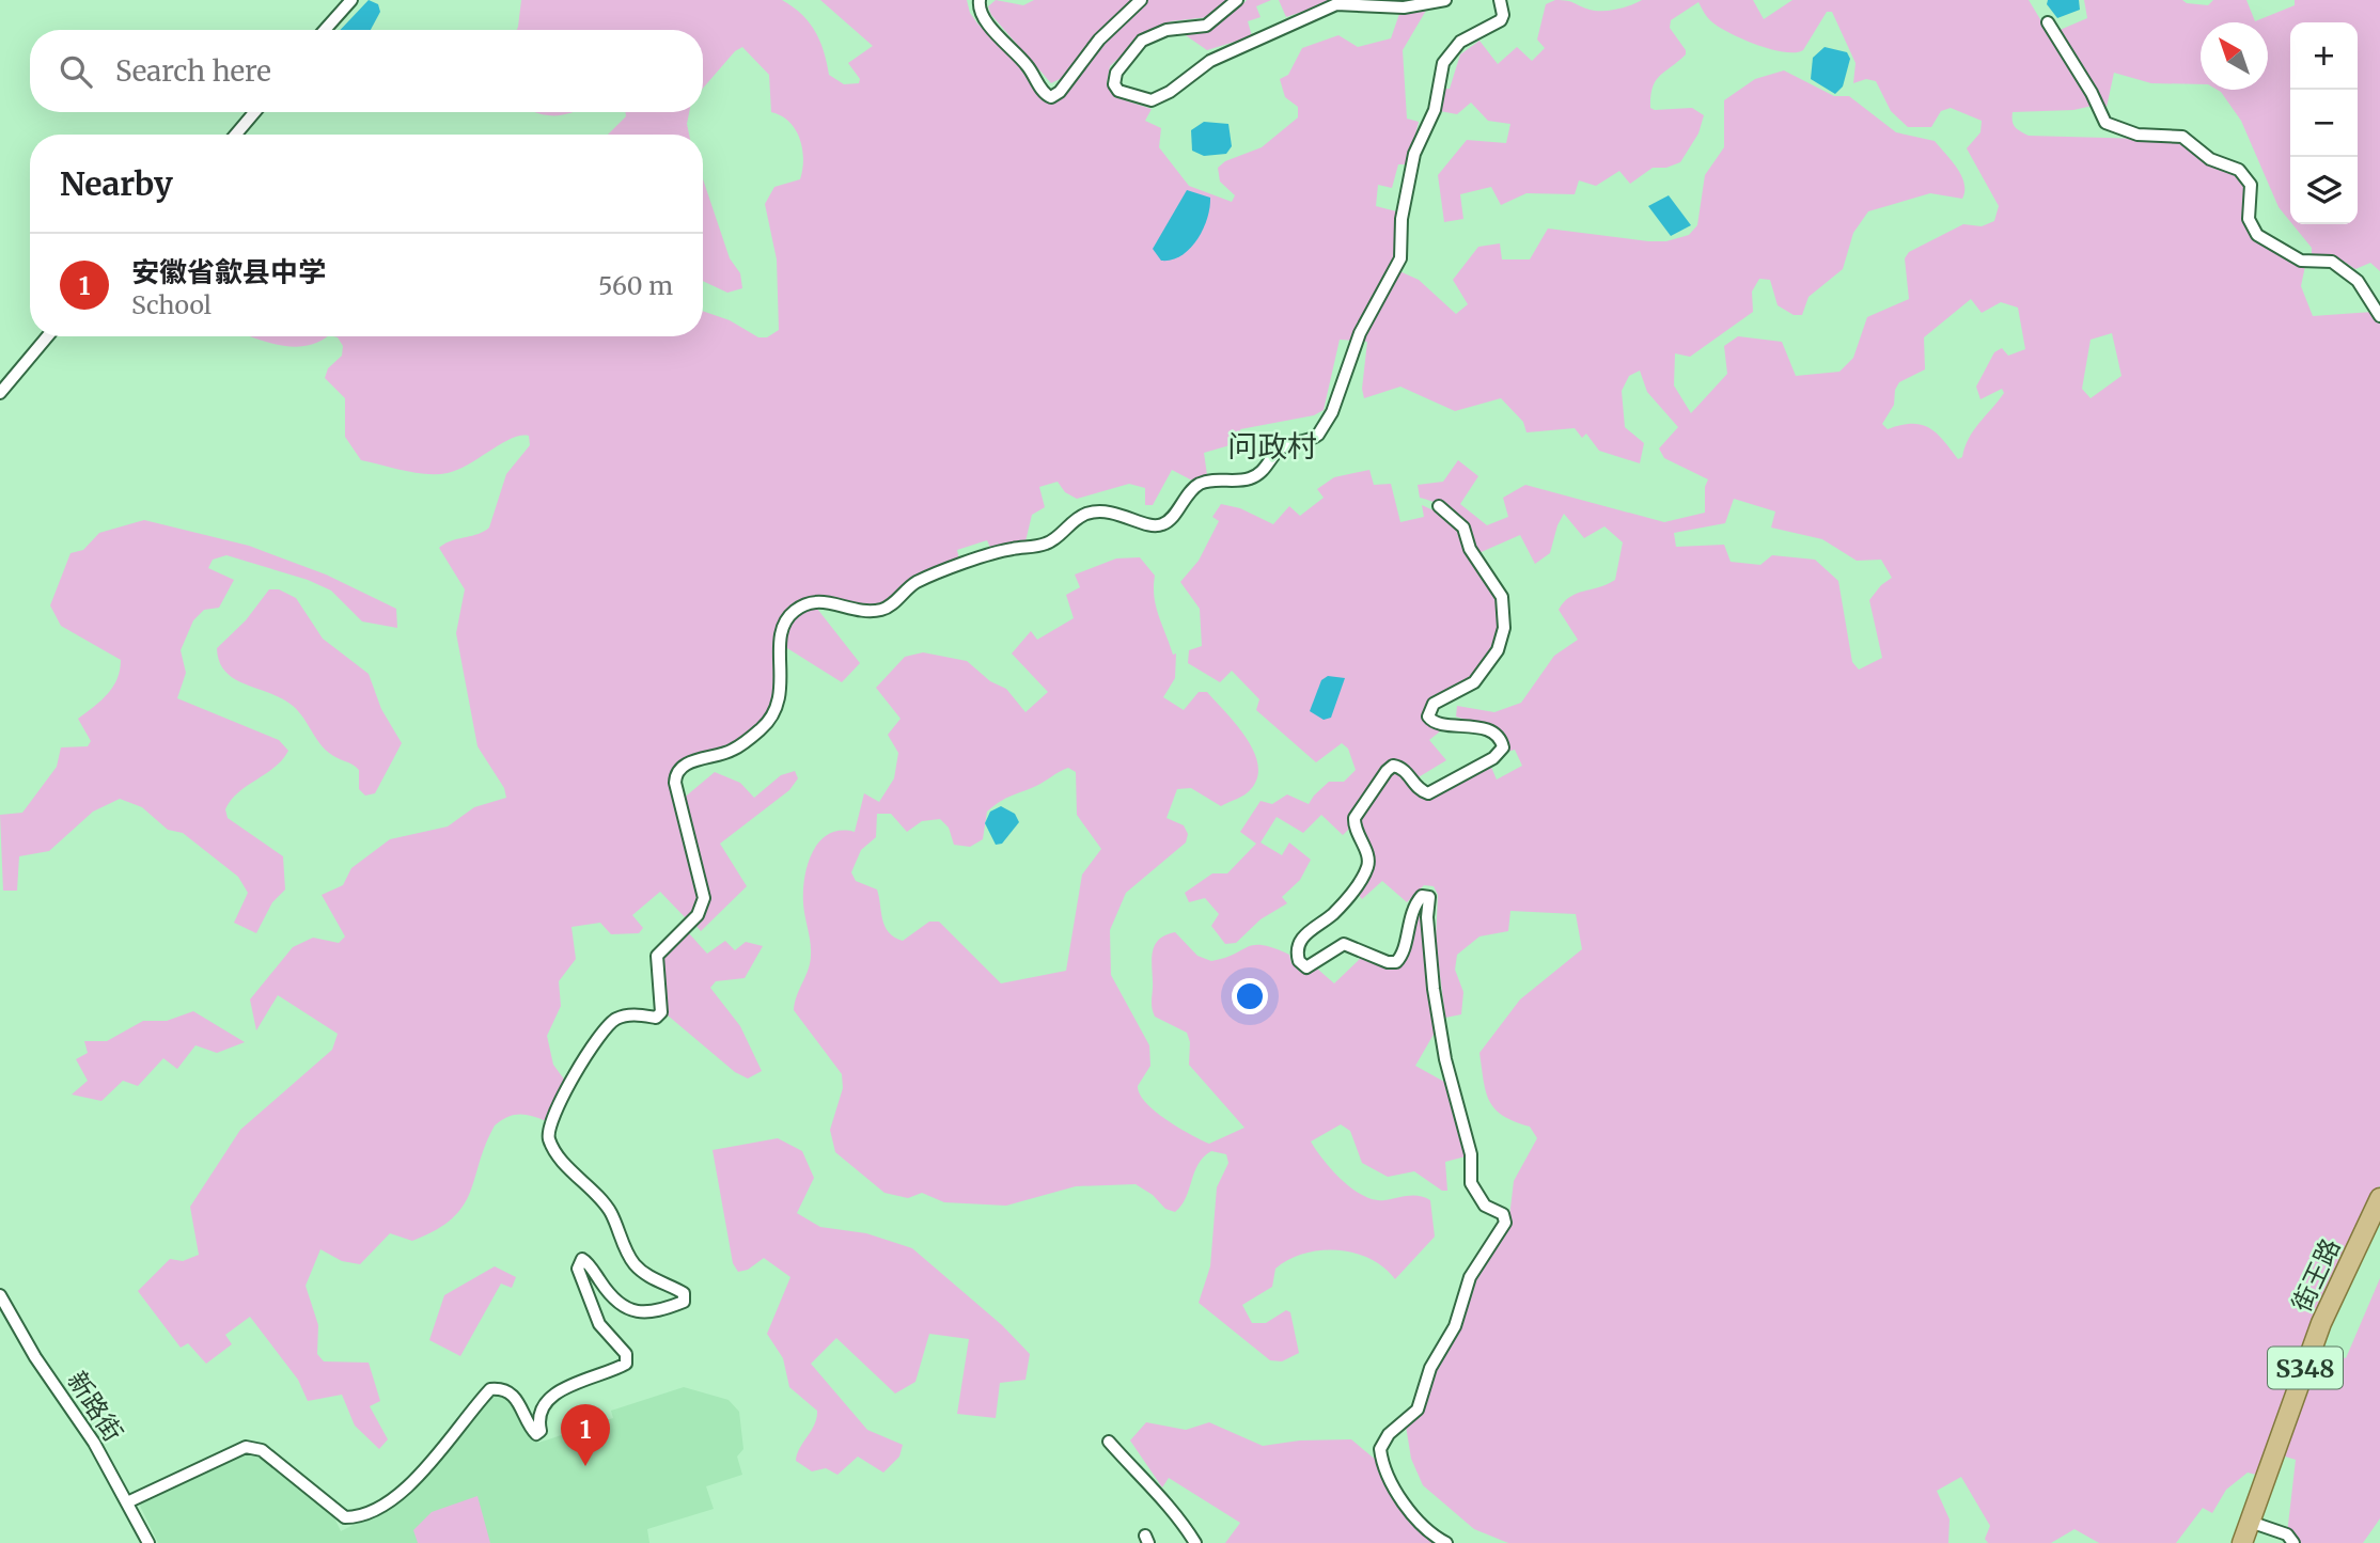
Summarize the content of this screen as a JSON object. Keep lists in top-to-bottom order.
{
  "streets": {
    "main road": ["街王路", "S348"],
    "street": ["新路街"]
  },
  "districts": ["问政村"],
  "north": "top left",
  "page": {
    "map_buttons": ["+", "−"],
    "search": "Search here",
    "heading": "Nearby",
    "list": [
      {
        "mark": "1",
        "name": "安徽省歙县中学",
        "note": "School",
        "value": "560 m"
      }
    ],
    "pins": "1"
  }
}
